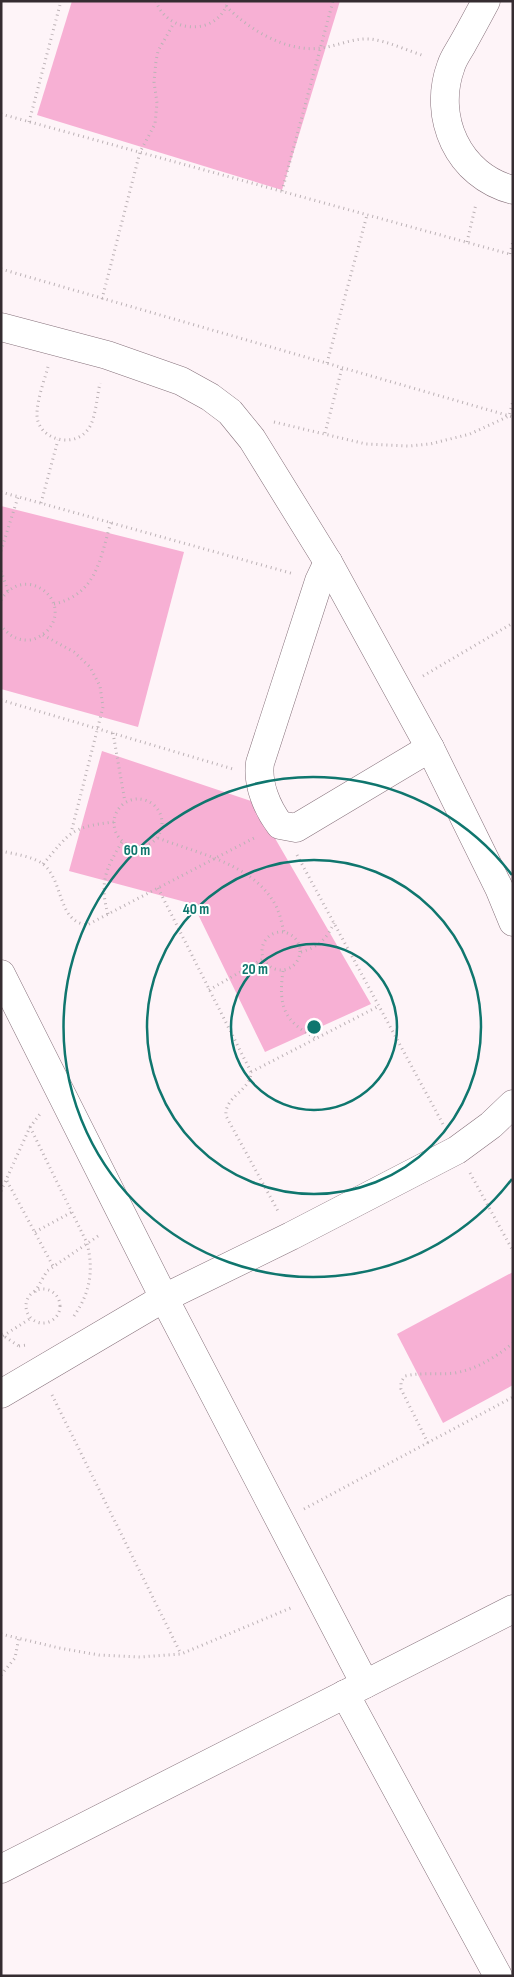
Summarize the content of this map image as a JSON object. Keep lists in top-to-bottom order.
{
  "rings": ["60 m", "40 m", "20 m"]
}
